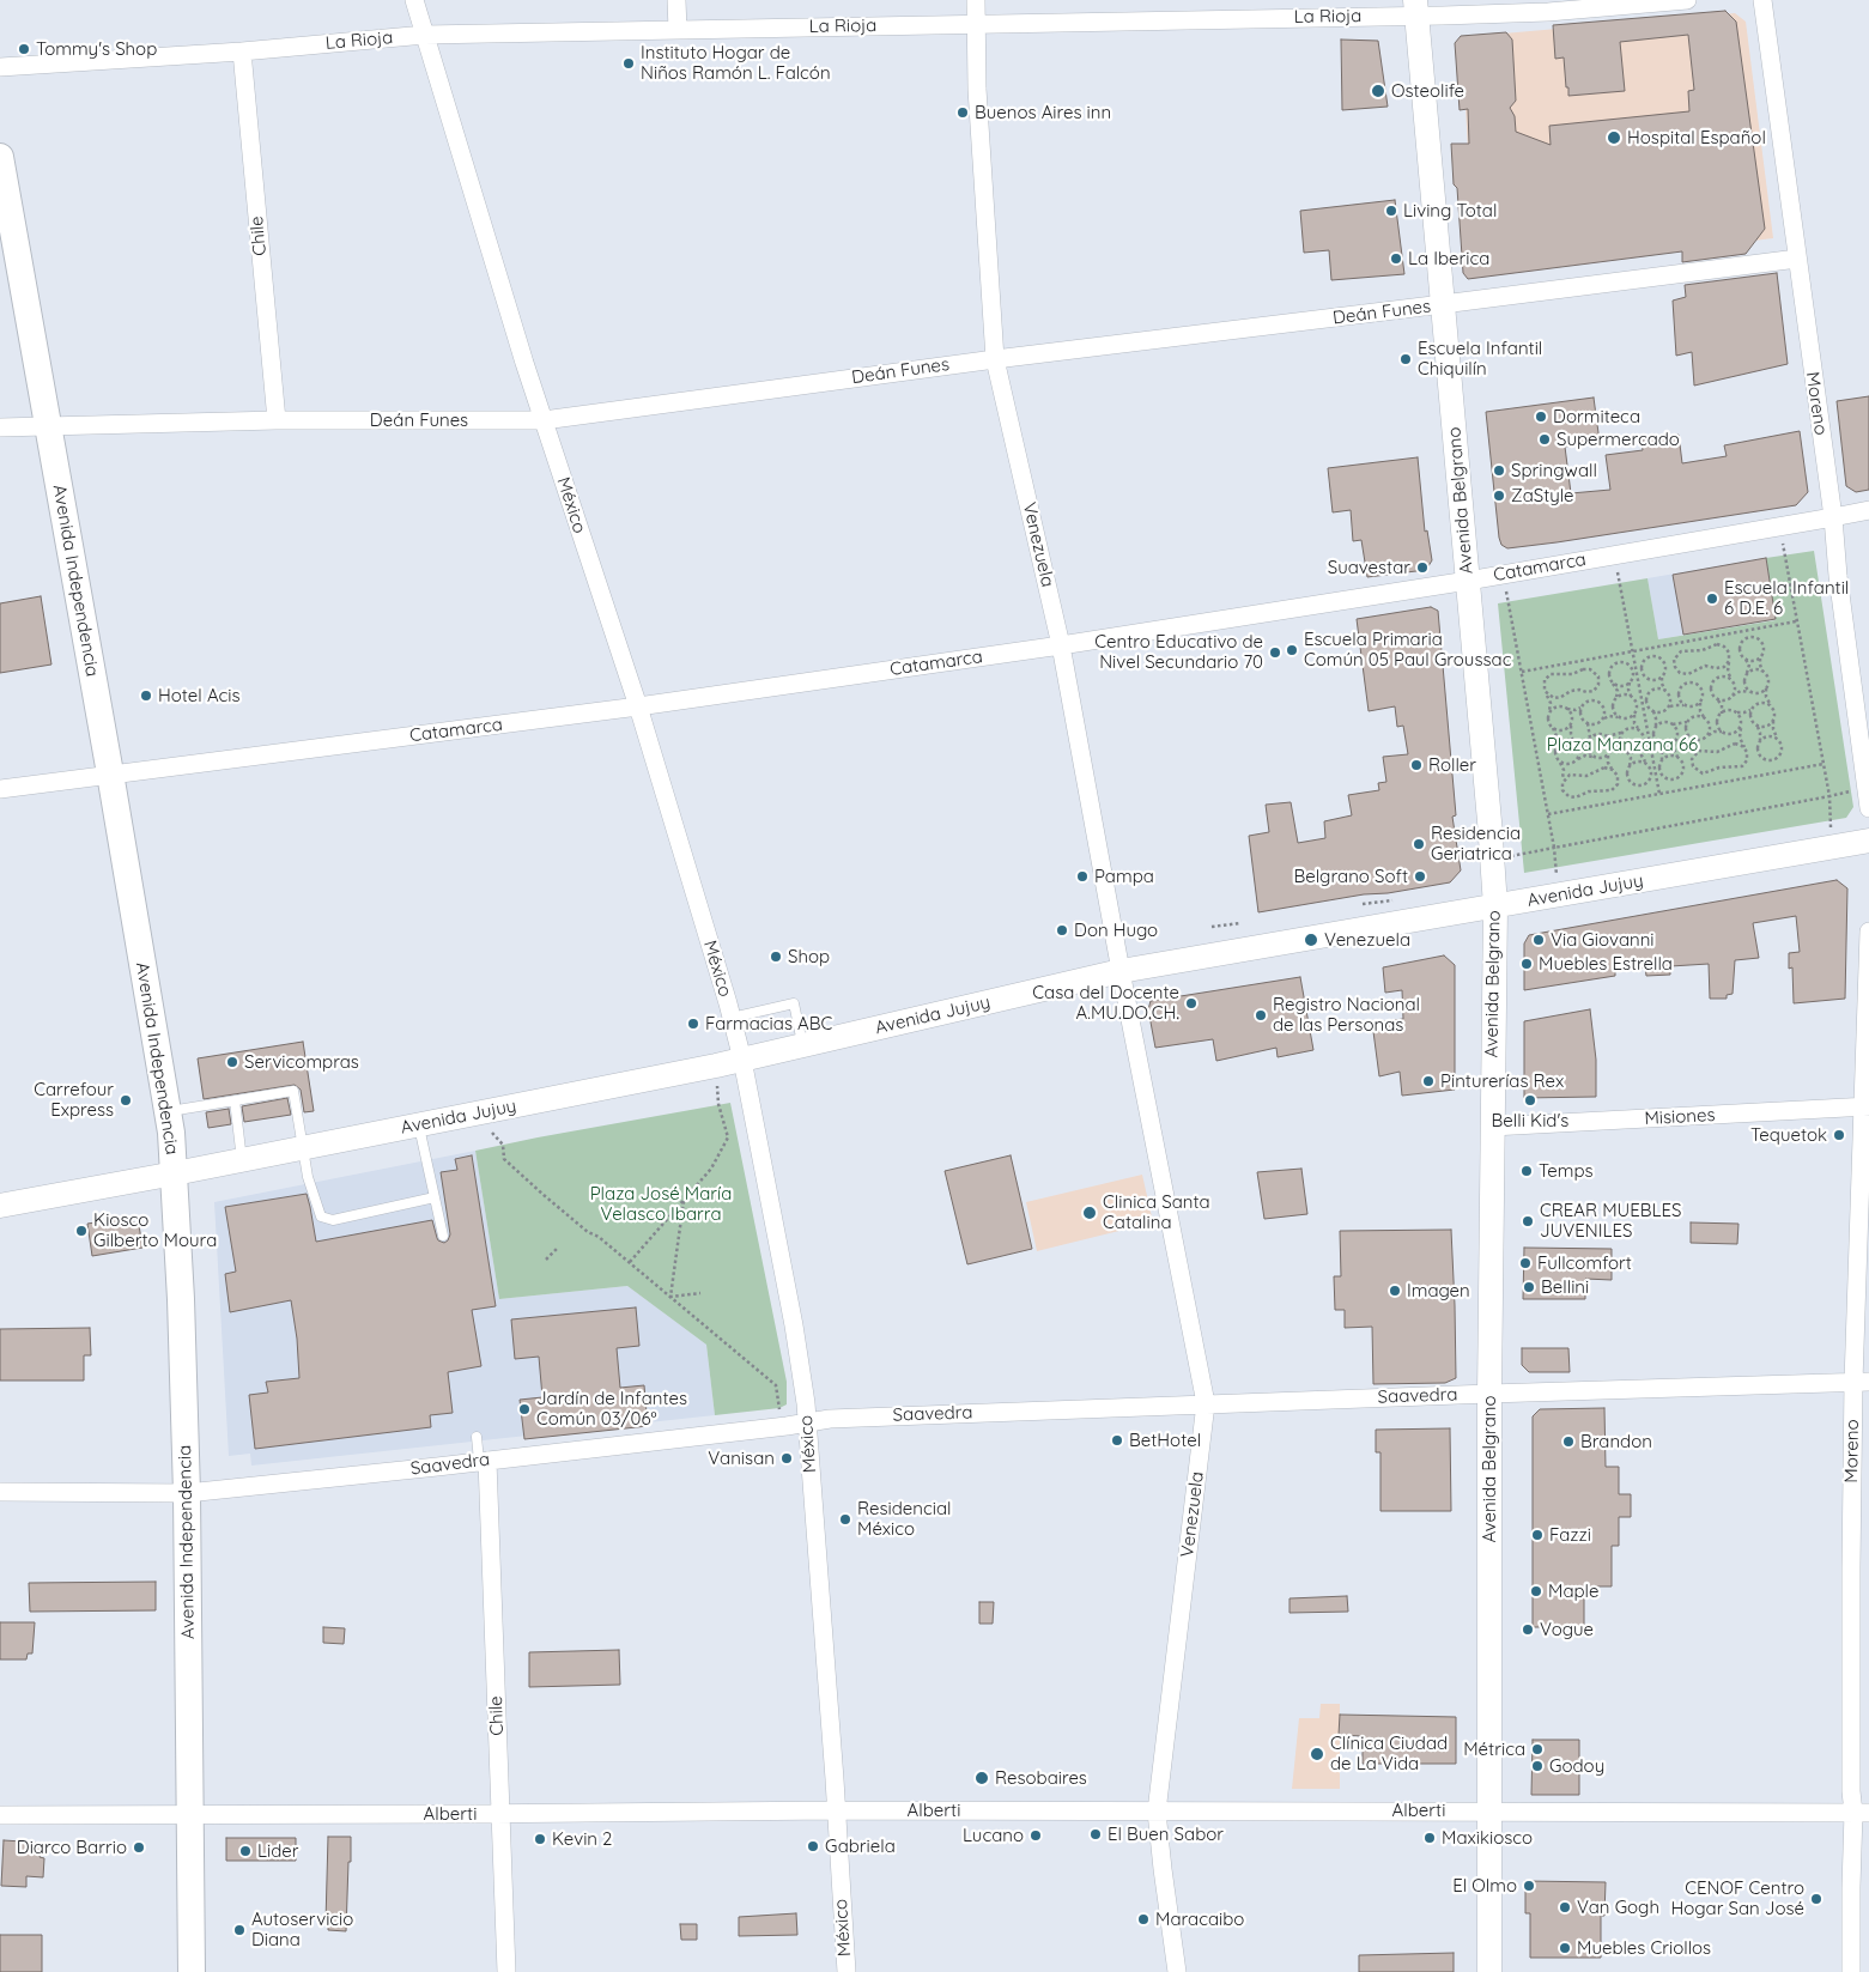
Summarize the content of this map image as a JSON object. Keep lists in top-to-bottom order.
{
  "streets": {
    "main road": ["Avenida Belgrano", "Avenida Independencia", "Avenida Jujuy"],
    "street": [
      "La Rioja",
      "Chile",
      "Deán Funes",
      "Moreno",
      "México",
      "Venezuela",
      "Catamarca",
      "Misiones",
      "Saavedra",
      "Alberti"
    ]
  },
  "crossings": [
    ["La Rioja", "Chile"],
    ["La Rioja", "Avenida Belgrano"],
    ["La Rioja", "México"],
    ["La Rioja", "Venezuela"],
    ["Chile", "Deán Funes"],
    ["Chile", "Saavedra"],
    ["Chile", "Alberti"],
    ["Deán Funes", "Moreno"],
    ["Deán Funes", "Avenida Belgrano"],
    ["Deán Funes", "México"],
    ["Deán Funes", "Venezuela"],
    ["Deán Funes", "Avenida Independencia"],
    ["Moreno", "Catamarca"],
    ["Moreno", "Misiones"],
    ["Moreno", "Saavedra"],
    ["Moreno", "Alberti"],
    ["Avenida Belgrano", "Catamarca"],
    ["Avenida Belgrano", "Avenida Jujuy"],
    ["Avenida Belgrano", "Misiones"],
    ["Avenida Belgrano", "Saavedra"],
    ["Avenida Belgrano", "Alberti"],
    ["México", "Catamarca"],
    ["México", "Avenida Jujuy"],
    ["México", "Saavedra"],
    ["México", "Alberti"],
    ["Venezuela", "Catamarca"],
    ["Venezuela", "Avenida Jujuy"],
    ["Venezuela", "Saavedra"],
    ["Venezuela", "Alberti"],
    ["Catamarca", "Avenida Independencia"],
    ["Avenida Independencia", "Avenida Jujuy"],
    ["Avenida Independencia", "Saavedra"],
    ["Avenida Independencia", "Alberti"]
  ],
  "parks": ["Plaza Manzana 66", "Plaza José María Velasco Ibarra"],
  "places": [
    "Tommy's Shop",
    "Instituto Hogar de Niños Ramón L. Falcón",
    "Osteolife",
    "Buenos Aires inn",
    "Hospital Español",
    "Living Total",
    "La Iberica",
    "Escuela Infantil Chiquilín",
    "Dormiteca",
    "Supermercado",
    "Springwall",
    "ZaStyle",
    "Suavestar",
    "Escuela Infantil 6 D.E. 6",
    "Escuela Primaria Común 05 Paul Groussac",
    "Centro Educativo de Nivel Secundario 70",
    "Hotel Acis",
    "Roller",
    "Residencia Geriatrica",
    "Pampa",
    "Belgrano Soft",
    "Don Hugo",
    "Venezuela",
    "Via Giovanni",
    "Shop",
    "Muebles Estrella",
    "Casa del Docente A.MU.DO.CH.",
    "Registro Nacional de las Personas",
    "Farmacias ABC",
    "Servicompras",
    "Pinturerías Rex",
    "Carrefour Express",
    "Belli Kid's",
    "Tequetok",
    "Temps",
    "Clinica Santa Catalina",
    "CREAR MUEBLES JUVENILES",
    "Kiosco Gilberto Moura",
    "Fullcomfort",
    "Bellini",
    "Imagen",
    "Jardín de Infantes Común 03/06°",
    "BetHotel",
    "Brandon",
    "Vanisan",
    "Residencial México",
    "Fazzi",
    "Maple",
    "Vogue",
    "Métrica",
    "Clínica Ciudad de La Vida",
    "Godoy",
    "Resobaires",
    "El Buen Sabor",
    "Lucano",
    "Maxikiosco",
    "Kevin 2",
    "Gabriela",
    "Diarco Barrio",
    "Lider",
    "El Olmo",
    "CENOF Centro Hogar San José",
    "Van Gogh",
    "Maracaibo",
    "Autoservicio Diana",
    "Muebles Criollos"
  ]
}
